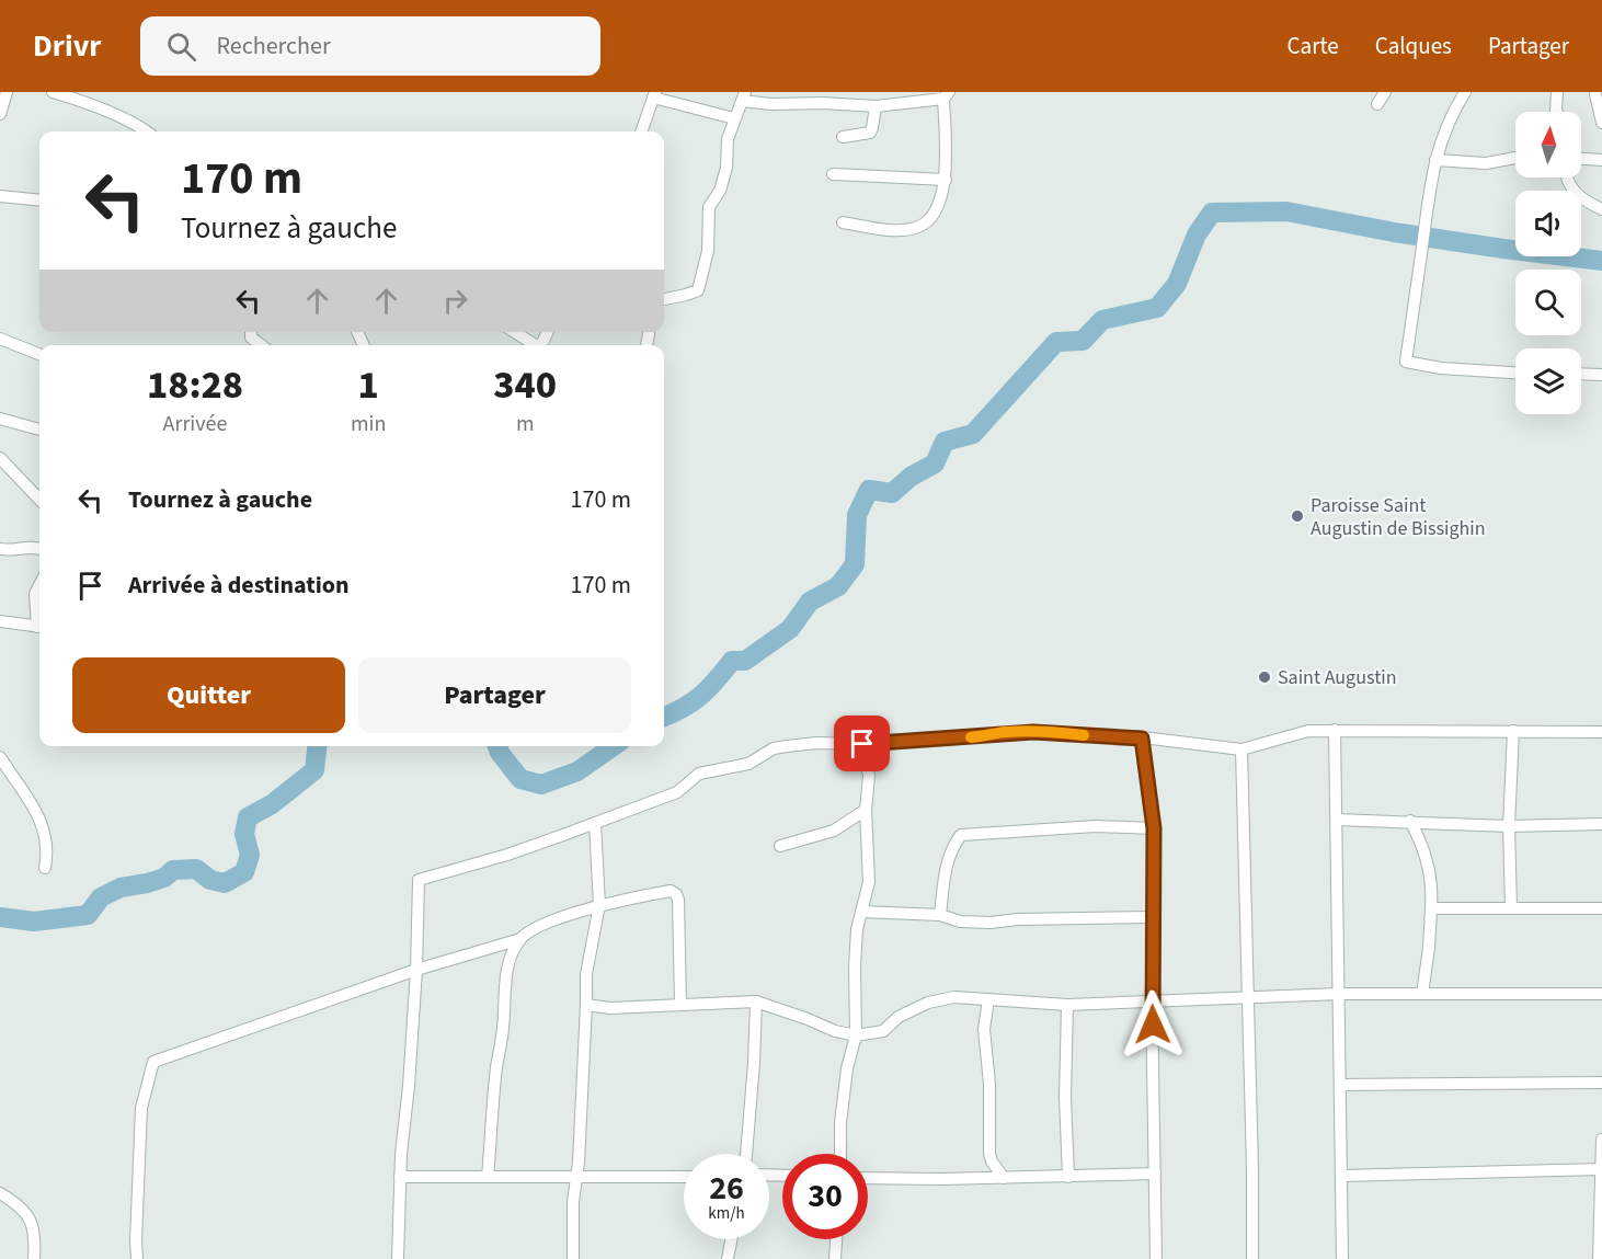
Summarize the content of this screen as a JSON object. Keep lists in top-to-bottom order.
{
  "places": ["Paroisse Saint Augustin de Bissighin", "Saint Augustin"],
  "north": "top",
  "page": {
    "header": "Drivr",
    "search": "Rechercher",
    "nav": ["Carte", "Calques", "Partager"],
    "turn": ["170 m", "Tournez à gauche"],
    "eta": [
      "18:28",
      "Arrivée",
      "1",
      "min",
      "340",
      "m"
    ],
    "list": [
      {
        "name": "Tournez à gauche",
        "value": "170 m"
      },
      {
        "name": "Arrivée à destination",
        "value": "170 m"
      }
    ],
    "buttons": ["Quitter", "Partager"],
    "speed": "26 km/h",
    "limit": "30"
  }
}
